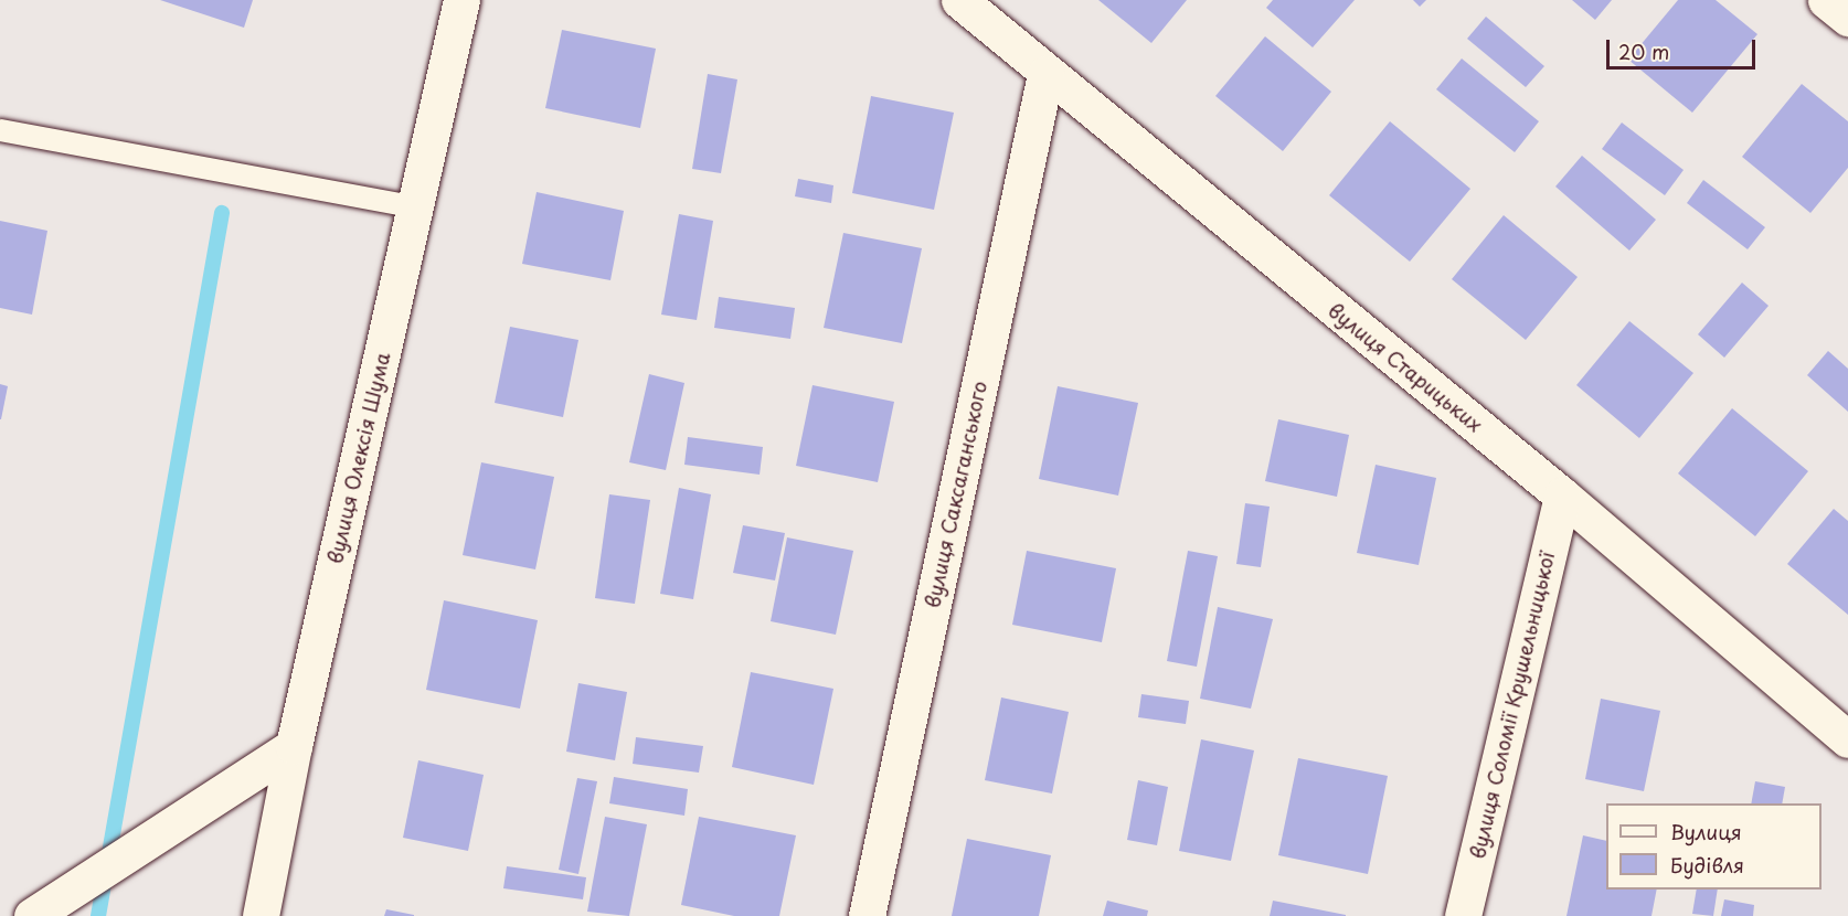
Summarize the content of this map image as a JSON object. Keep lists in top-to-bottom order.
{
  "streets": {
    "street": [
      "вулиця Старицьких",
      "вулиця Олексія Шума",
      "вулиця Саксаганського",
      "вулиця Соломії Крушельницької"
    ]
  },
  "crossings": [
    ["вулиця Старицьких", "вулиця Саксаганського"],
    ["вулиця Старицьких", "вулиця Соломії Крушельницької"]
  ],
  "legend": ["Вулиця", "Будівля"],
  "scale_bar": "20 m"
}
